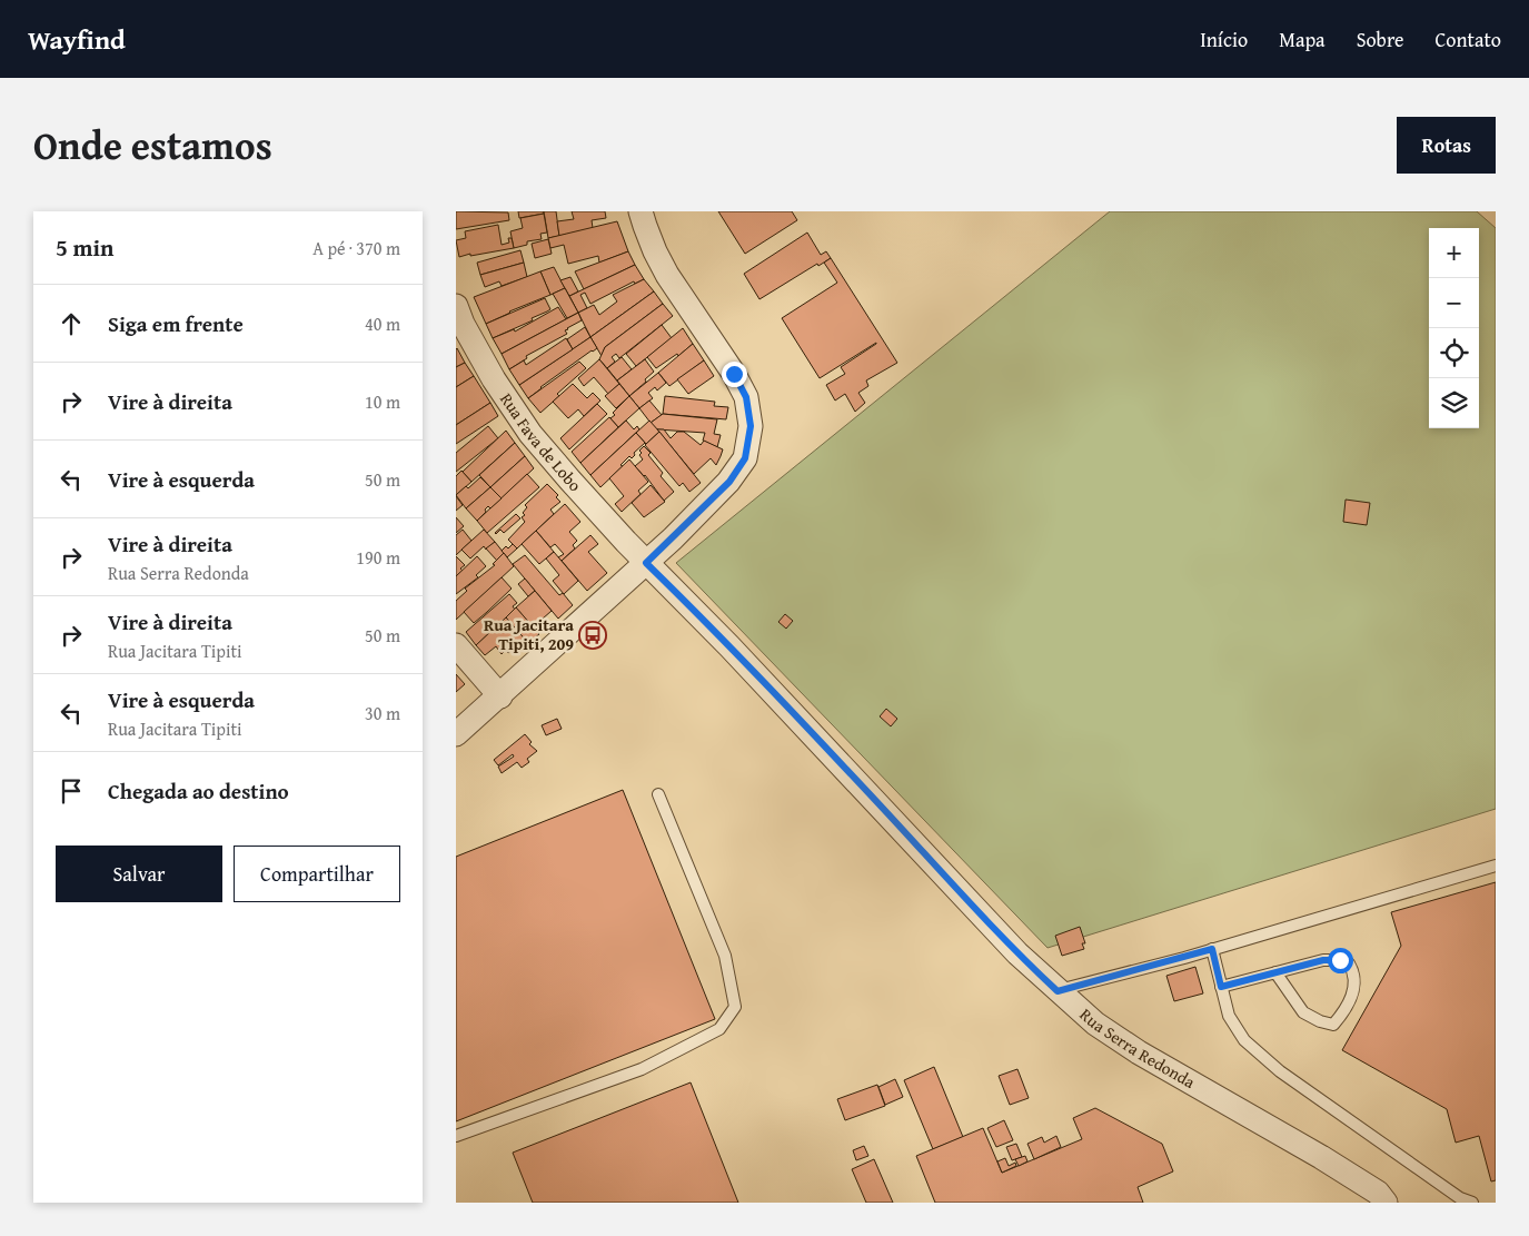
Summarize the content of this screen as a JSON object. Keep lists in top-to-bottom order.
{
  "streets": {
    "street": ["Rua Fava de Lobo", "Rua Serra Redonda"]
  },
  "crossings": [
    ["Rua Fava de Lobo", "Rua Serra Redonda"]
  ],
  "places": {
    "bus stop": ["Rua Jacitara Tipiti, 209"]
  },
  "page": {
    "header": "Wayfind",
    "nav": [
      "Início",
      "Mapa",
      "Sobre",
      "Contato"
    ],
    "title": "Onde estamos",
    "buttons": [
      "Rotas",
      ["Salvar", "Compartilhar"]
    ],
    "heading": ["5 min", "A pé · 370 m"],
    "map_buttons": ["+", "−"],
    "list": [
      ["Siga em frente", "40 m"],
      ["Vire à direita", "10 m"],
      ["Vire à esquerda", "50 m"],
      ["Vire à direita", "Rua Serra Redonda", "190 m"],
      ["Vire à direita", "Rua Jacitara Tipiti", "50 m"],
      ["Vire à esquerda", "Rua Jacitara Tipiti", "30 m"],
      "Chegada ao destino"
    ]
  }
}
